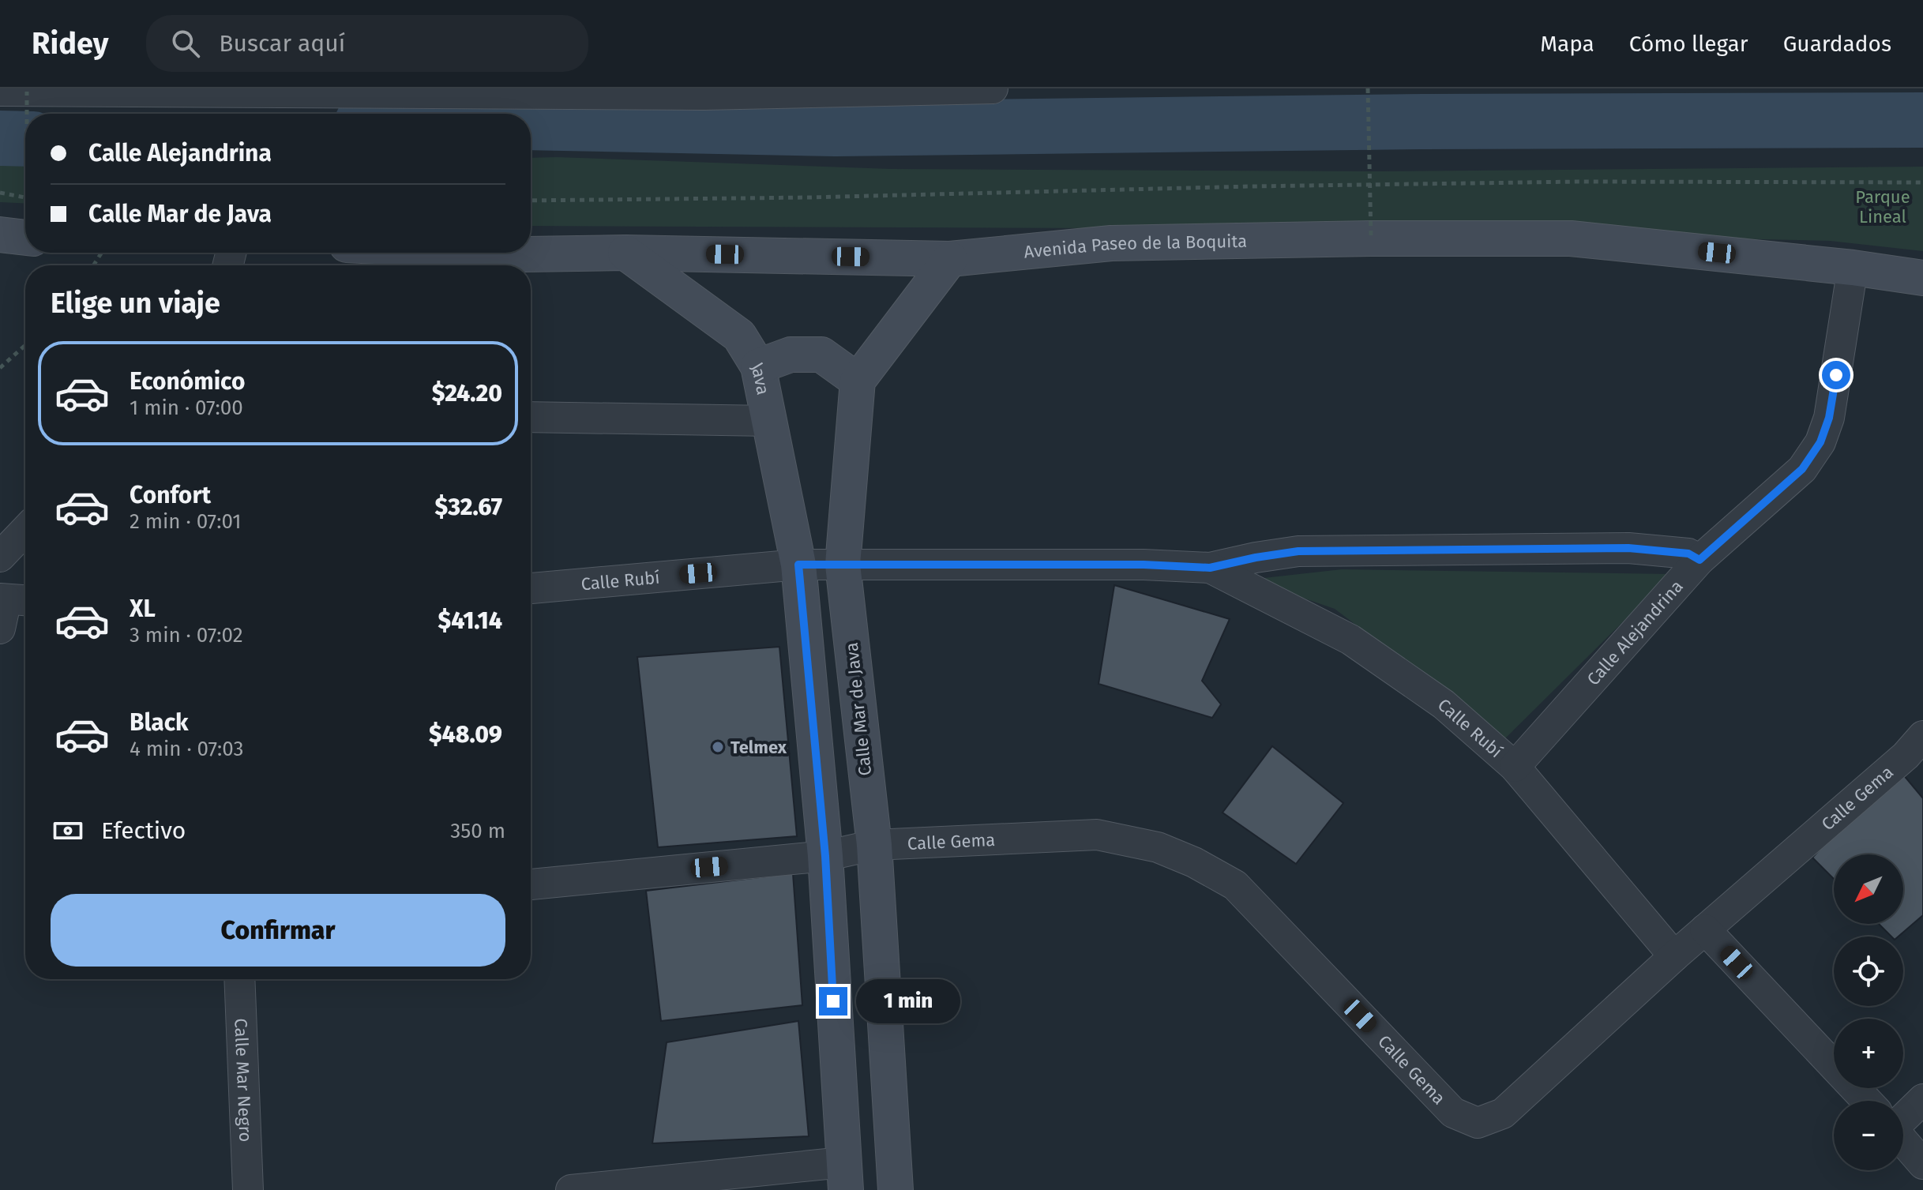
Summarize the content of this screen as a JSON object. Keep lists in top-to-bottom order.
{
  "streets": {
    "street": [
      "Avenida Paseo de la Boquita",
      "Java",
      "Calle Rubí",
      "Calle Alejandrina",
      "Calle Mar de Java",
      "Calle Gema",
      "Calle Mar Negro"
    ]
  },
  "crossings": [
    ["Avenida Paseo de la Boquita", "Java"],
    ["Avenida Paseo de la Boquita", "Calle Alejandrina"],
    ["Java", "Calle Rubí"],
    ["Calle Rubí", "Calle Alejandrina"],
    ["Calle Rubí", "Calle Mar de Java"],
    ["Calle Rubí", "Calle Gema"],
    ["Calle Mar de Java", "Calle Gema"]
  ],
  "parks": ["Parque Lineal"],
  "places": ["Telmex"],
  "north": "bottom left",
  "page": {
    "header": "Ridey",
    "search": "Buscar aquí",
    "nav": ["Mapa", "Cómo llegar", "Guardados"],
    "banner": ["Calle Alejandrina", "Calle Mar de Java"],
    "heading": "Elige un viaje",
    "list": [
      {
        "name": "Económico",
        "note": "1 min · 07:00",
        "value": "$24.20"
      },
      {
        "name": "Confort",
        "note": "2 min · 07:01",
        "value": "$32.67"
      },
      {
        "name": "XL",
        "note": "3 min · 07:02",
        "value": "$41.14"
      },
      {
        "name": "Black",
        "note": "4 min · 07:03",
        "value": "$48.09"
      }
    ],
    "pay": ["Efectivo", "350 m"],
    "map_buttons": ["+", "−"],
    "buttons": "Confirmar",
    "bubble": "1 min"
  }
}
